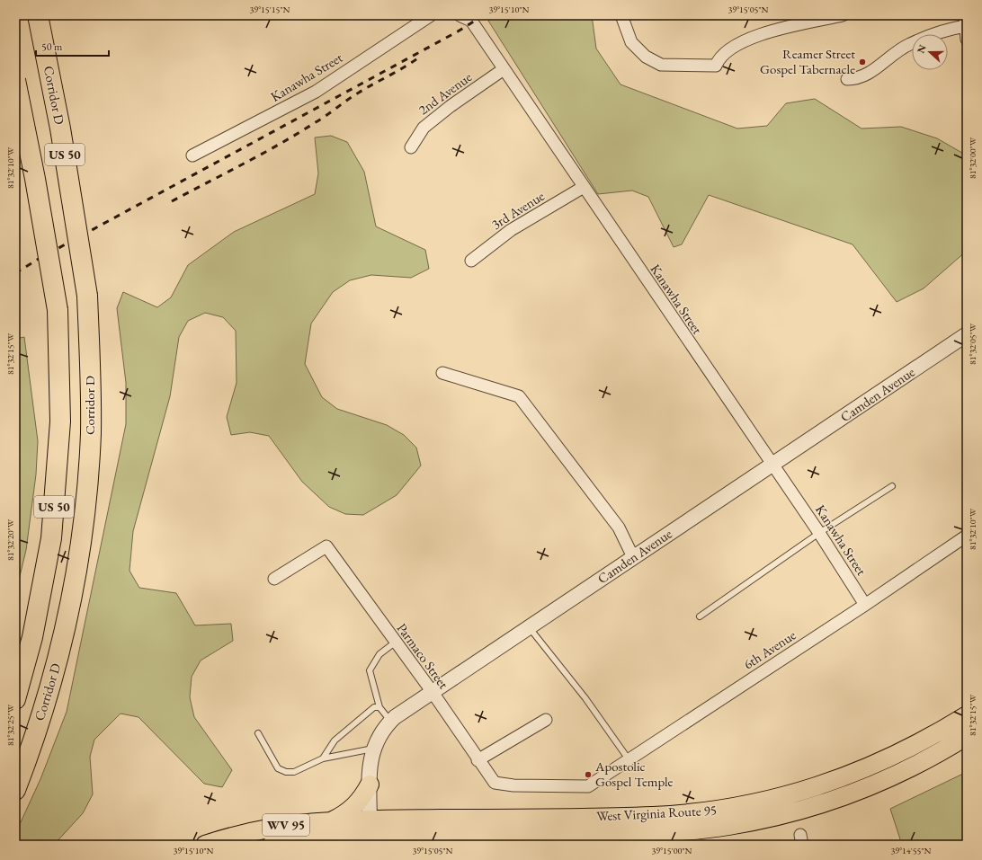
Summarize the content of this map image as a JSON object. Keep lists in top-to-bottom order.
{
  "streets": {
    "highway": ["Corridor D", "US 50"],
    "main road": ["West Virginia Route 95", "WV 95"],
    "street": [
      "Kanawha Street",
      "2nd Avenue",
      "3rd Avenue",
      "Camden Avenue",
      "6th Avenue",
      "Parmaco Street"
    ]
  },
  "crossings": [
    ["Kanawha Street", "2nd Avenue"],
    ["Kanawha Street", "3rd Avenue"],
    ["Kanawha Street", "Camden Avenue"],
    ["Kanawha Street", "6th Avenue"],
    ["Camden Avenue", "Parmaco Street"],
    ["Camden Avenue", "West Virginia Route 95"],
    ["Camden Avenue", "WV 95"],
    ["6th Avenue", "Parmaco Street"],
    ["West Virginia Route 95", "WV 95"]
  ],
  "places": ["Reamer Street Gospel Tabernacle", "Apostolic Gospel Temple"],
  "scale_bar": "50 m",
  "north": "left",
  "coordinates": [
    "39°15'15\"N",
    "39°15'10\"N",
    "39°15'05\"N",
    "81°32'00\"W",
    "81°32'10\"W",
    "81°32'05\"W",
    "81°32'15\"W",
    "81°32'20\"W",
    "81°32'25\"W",
    "39°15'00\"N",
    "39°14'55\"N"
  ]
}
